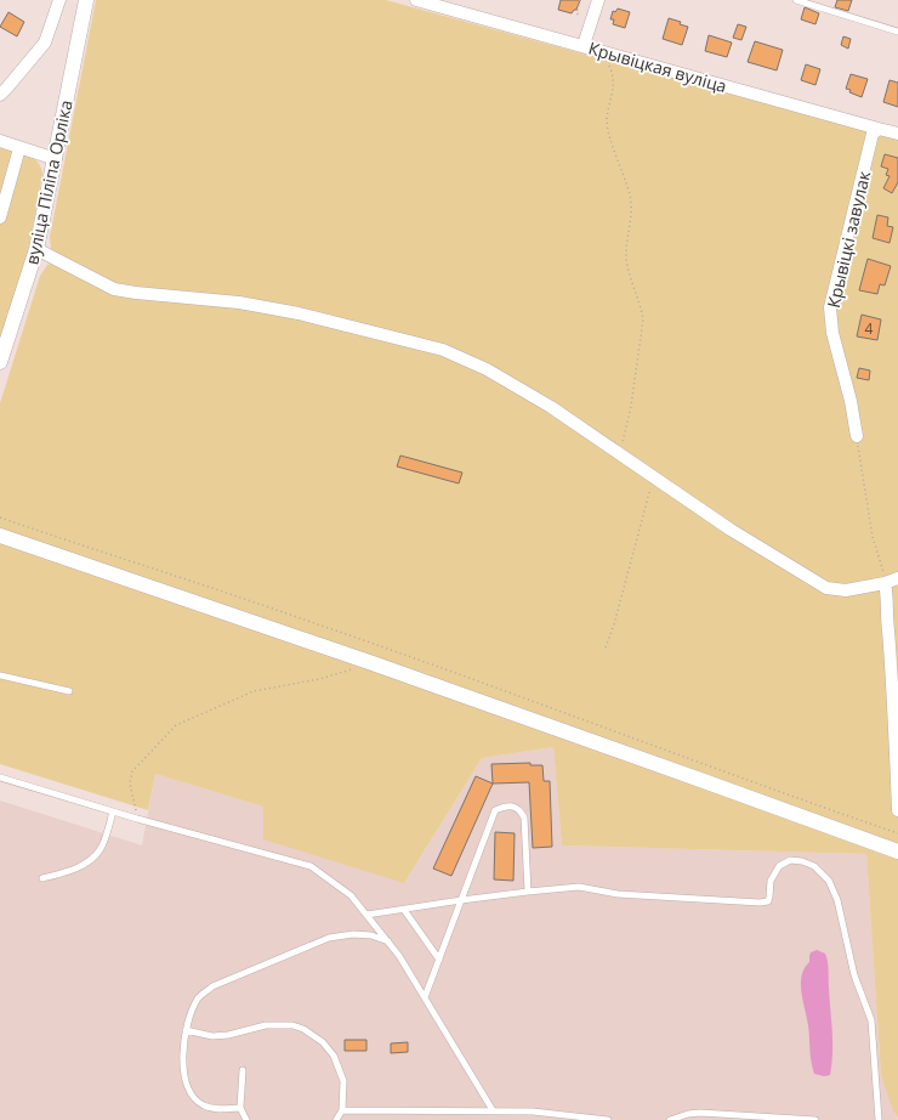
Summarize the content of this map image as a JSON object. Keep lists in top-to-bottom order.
{
  "streets": {
    "street": ["Крывіцкая вуліца", "вуліца Піліпа Орліка", "Крывіцкі завулак"]
  },
  "crossings": [
    ["Крывіцкая вуліца", "Крывіцкі завулак"]
  ],
  "house_numbers": ["4"]
}
